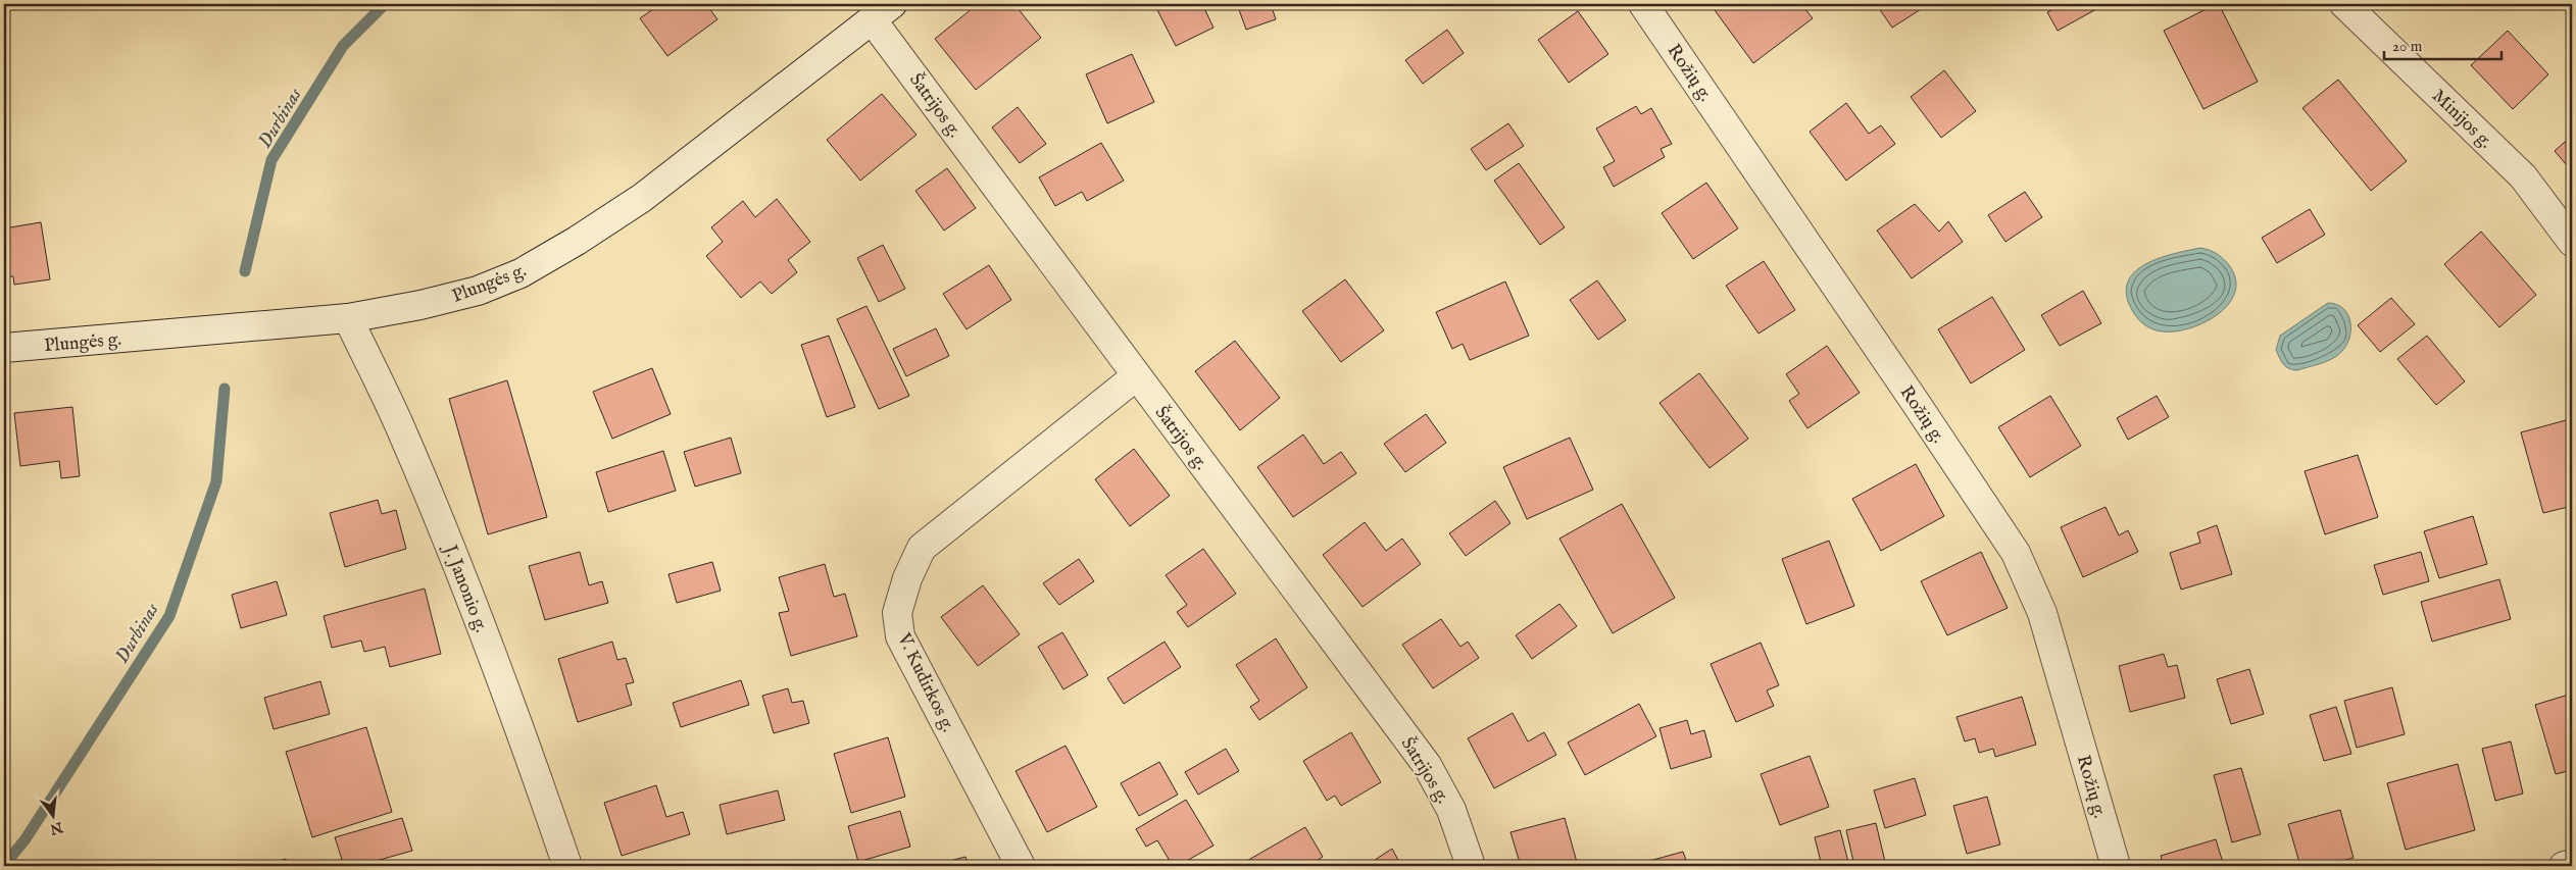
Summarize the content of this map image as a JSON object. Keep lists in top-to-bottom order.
{
  "streets": {
    "street": [
      "Rožių g.",
      "Šatrijos g.",
      "Minijos g.",
      "Plungės g.",
      "J. Janonio g.",
      "V. Kudirkos g."
    ]
  },
  "crossings": [
    ["Šatrijos g.", "Plungės g."],
    ["Šatrijos g.", "V. Kudirkos g."],
    ["Plungės g.", "J. Janonio g."]
  ],
  "water": ["Durbinas"],
  "scale_bar": "20 m",
  "north": "bottom"
}
